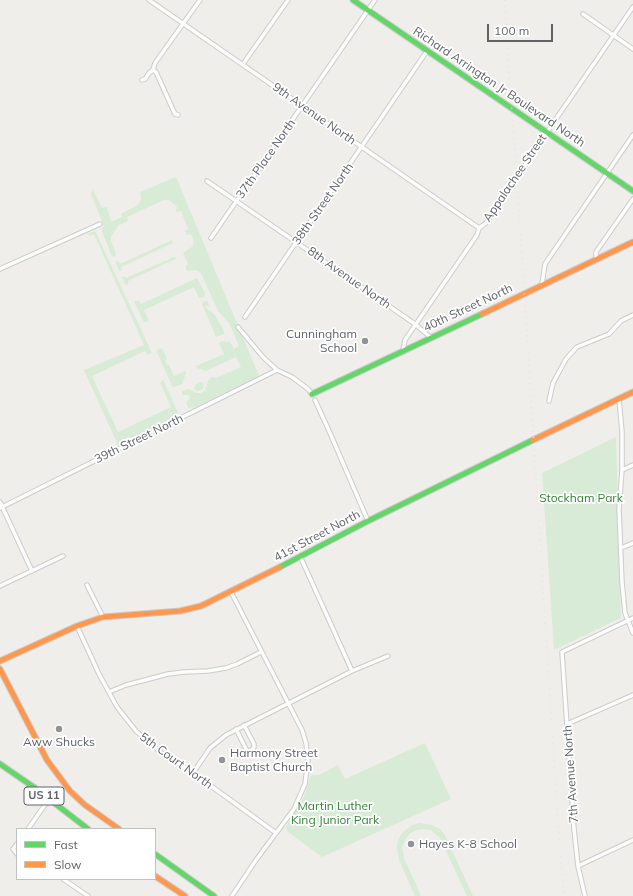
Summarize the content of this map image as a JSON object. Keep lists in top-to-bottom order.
{
  "streets": {
    "street": [
      "Richard Arrington Jr Boulevard North",
      "9th Avenue North",
      "37th Place North",
      "Appalachee Street",
      "38th Street North",
      "8th Avenue North",
      "40th Street North",
      "39th Street North",
      "41st Street North",
      "5th Court North",
      "7th Avenue North",
      "US 11"
    ]
  },
  "crossings": [
    ["Richard Arrington Jr Boulevard North", "37th Place North"],
    ["Richard Arrington Jr Boulevard North", "Appalachee Street"],
    ["Richard Arrington Jr Boulevard North", "38th Street North"],
    ["9th Avenue North", "37th Place North"],
    ["9th Avenue North", "Appalachee Street"],
    ["9th Avenue North", "38th Street North"],
    ["37th Place North", "8th Avenue North"],
    ["Appalachee Street", "8th Avenue North"],
    ["Appalachee Street", "40th Street North"],
    ["38th Street North", "8th Avenue North"],
    ["8th Avenue North", "40th Street North"],
    ["41st Street North", "5th Court North"]
  ],
  "parks": ["Stockham Park", "Martin Luther King Junior Park"],
  "places": [
    "Cunningham School",
    "Aww Shucks",
    "Harmony Street Baptist Church",
    "Hayes K-8 School"
  ],
  "legend": ["Fast", "Slow"],
  "scale_bar": "100 m"
}
